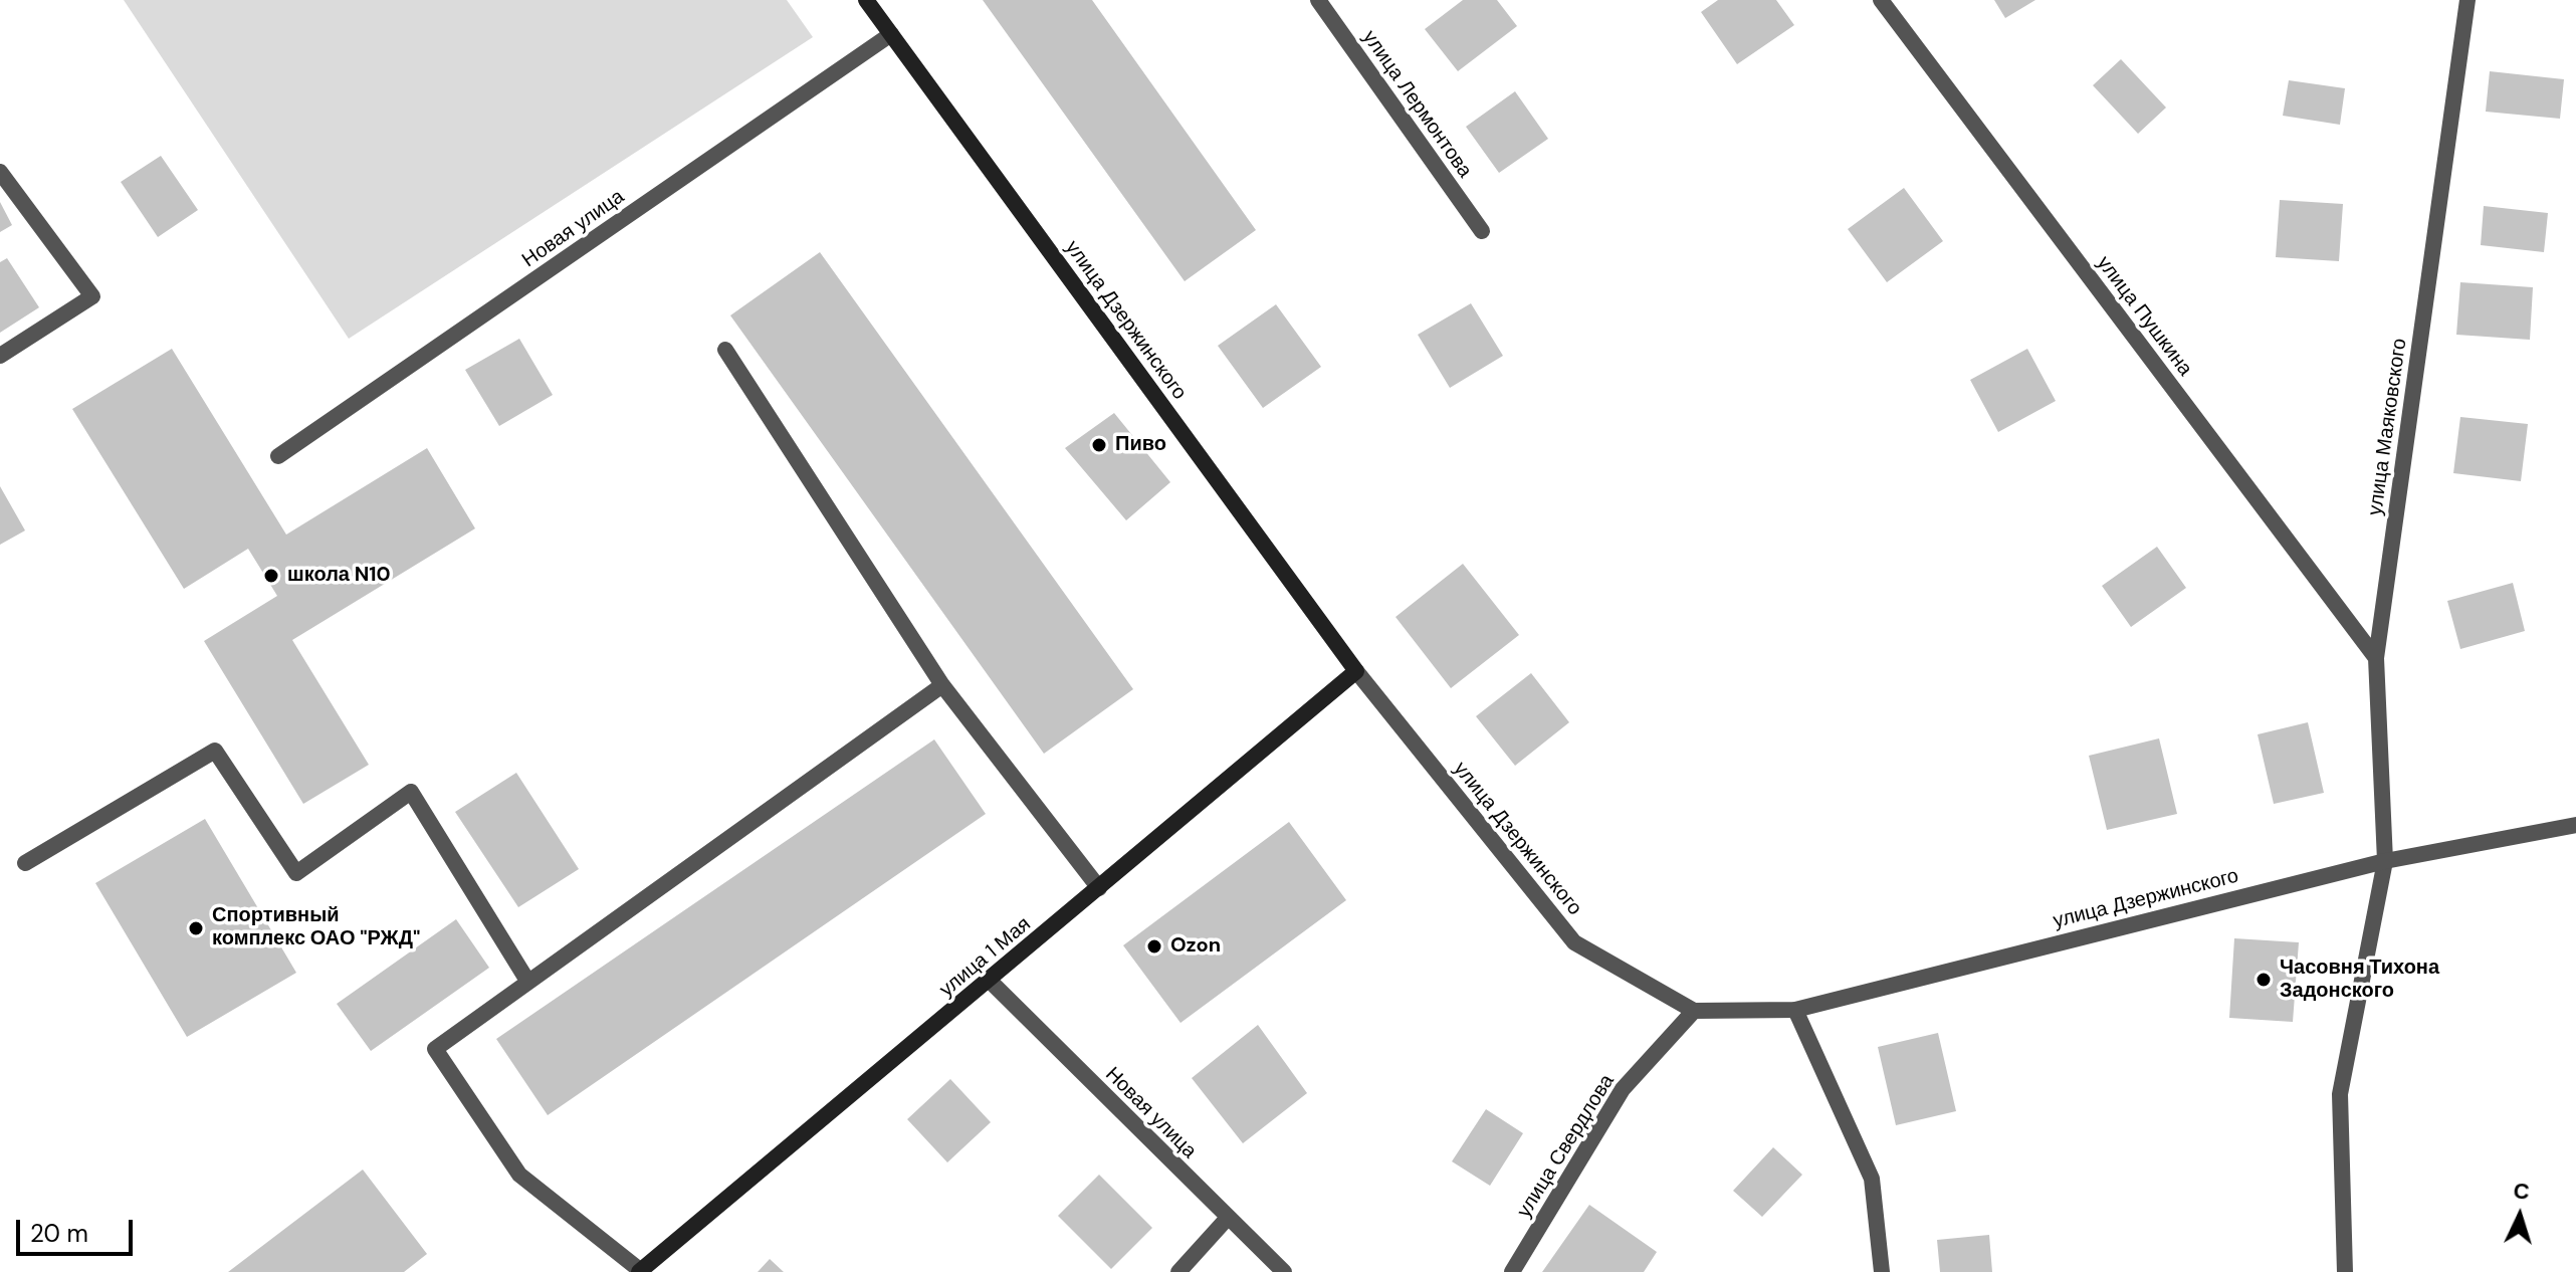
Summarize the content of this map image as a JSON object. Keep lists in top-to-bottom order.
{
  "streets": {
    "main road": ["улица Дзержинского", "улица 1 Мая"],
    "street": [
      "улица Лермонтова",
      "Новая улица",
      "улица Пушкина",
      "улица Маяковского",
      "улица Свердлова"
    ]
  },
  "crossings": [
    ["Новая улица", "улица Дзержинского"],
    ["Новая улица", "улица 1 Мая"],
    ["улица Пушкина", "улица Маяковского"],
    ["улица Дзержинского", "улица Маяковского"],
    ["улица Дзержинского", "улица 1 Мая"],
    ["улица Дзержинского", "улица Свердлова"]
  ],
  "places": [
    "Пиво",
    "школа N10",
    "Спортивный комплекс ОАО \"РЖД\"",
    "Ozon",
    "Часовня Тихона Задонского"
  ],
  "scale_bar": "20 m",
  "north": "top"
}
